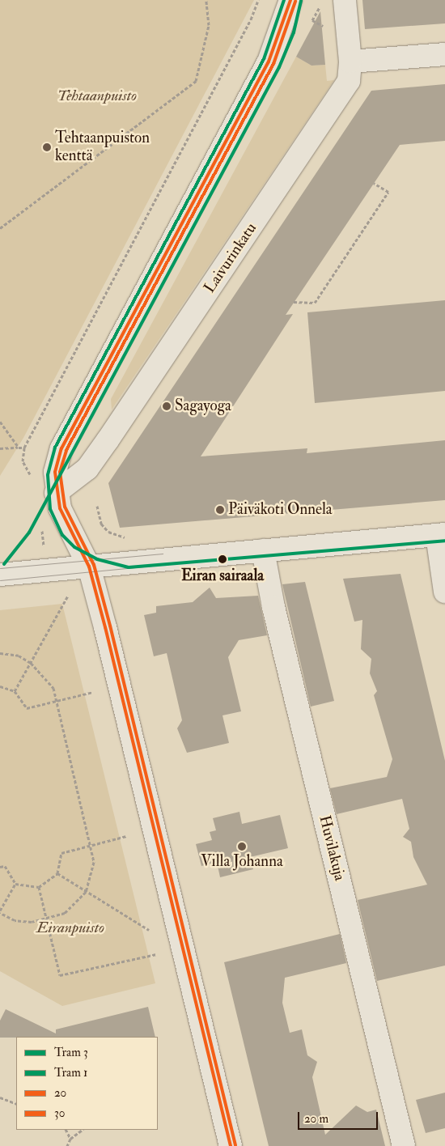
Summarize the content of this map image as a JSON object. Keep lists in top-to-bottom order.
{
  "streets": {
    "street": ["Laivurinkatu", "Huvilakuja"]
  },
  "parks": ["Tehtaanpuisto", "Eiranpuisto"],
  "places": [
    "Tehtaanpuiston kenttä",
    "Sagayoga",
    "Päiväkoti Onnela",
    "Eiran sairaala",
    "Villa Johanna"
  ],
  "lines": [
    "tram line 3",
    "transit line 20",
    "tram line 1",
    "transit line 30"
  ],
  "legend": [
    "Tram 3",
    "Tram 1",
    "20",
    "30"
  ],
  "scale_bar": "20 m"
}
